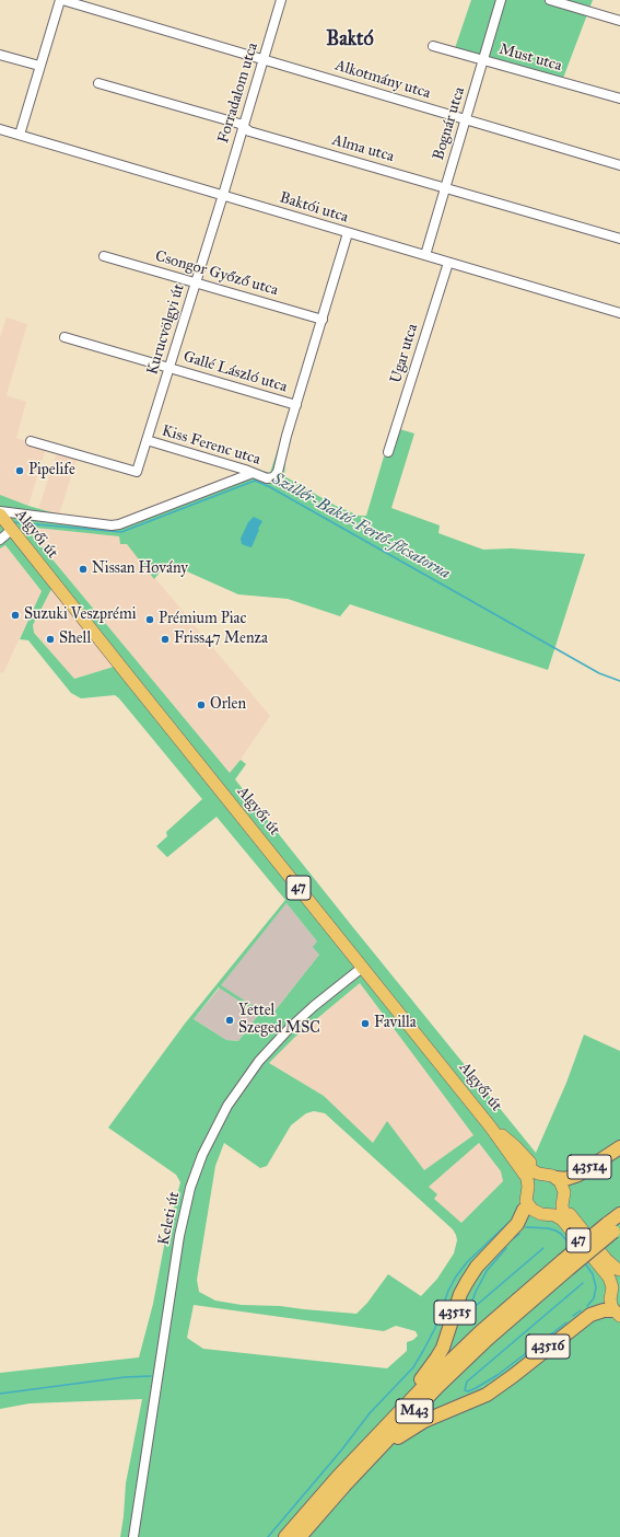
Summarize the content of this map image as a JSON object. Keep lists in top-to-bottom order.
{
  "streets": {
    "highway": [
      "43514",
      "43515",
      "43516",
      "M43"
    ],
    "main road": ["Algyői út", "47"],
    "street": [
      "Must utca",
      "Alkotmány utca",
      "Forradalom utca",
      "Bognár utca",
      "Alma utca",
      "Baktói utca",
      "Csongor Győző utca",
      "Kurucvölgyi út",
      "Ugar utca",
      "Gallé László utca",
      "Kiss Ferenc utca",
      "Keleti út"
    ]
  },
  "crossings": [
    ["Must utca", "Bognár utca"],
    ["Alkotmány utca", "Forradalom utca"],
    ["Alkotmány utca", "Bognár utca"],
    ["Forradalom utca", "Alma utca"],
    ["Forradalom utca", "Baktói utca"],
    ["Forradalom utca", "Kurucvölgyi út"],
    ["Bognár utca", "Alma utca"],
    ["Bognár utca", "Baktói utca"],
    ["Baktói utca", "Kurucvölgyi út"],
    ["Baktói utca", "Ugar utca"],
    ["Csongor Győző utca", "Kurucvölgyi út"],
    ["Kurucvölgyi út", "Gallé László utca"],
    ["Kurucvölgyi út", "Kiss Ferenc utca"],
    ["Gallé László utca", "Kiss Ferenc utca"],
    ["Algyői út", "47"],
    ["Algyői út", "Keleti út"],
    ["47", "43514"],
    ["47", "43515"],
    ["47", "43516"],
    ["43515", "M43"],
    ["43516", "M43"]
  ],
  "districts": ["Baktó"],
  "water": ["Szillér-Baktó-Fertő-főcsatorna"],
  "places": [
    "Pipelife",
    "Nissan Hovány",
    "Suzuki Veszprémi",
    "Prémium Piac",
    "Shell",
    "Friss47 Menza",
    "Orlen",
    "Yettel Szeged MSC",
    "Favilla"
  ]
}
